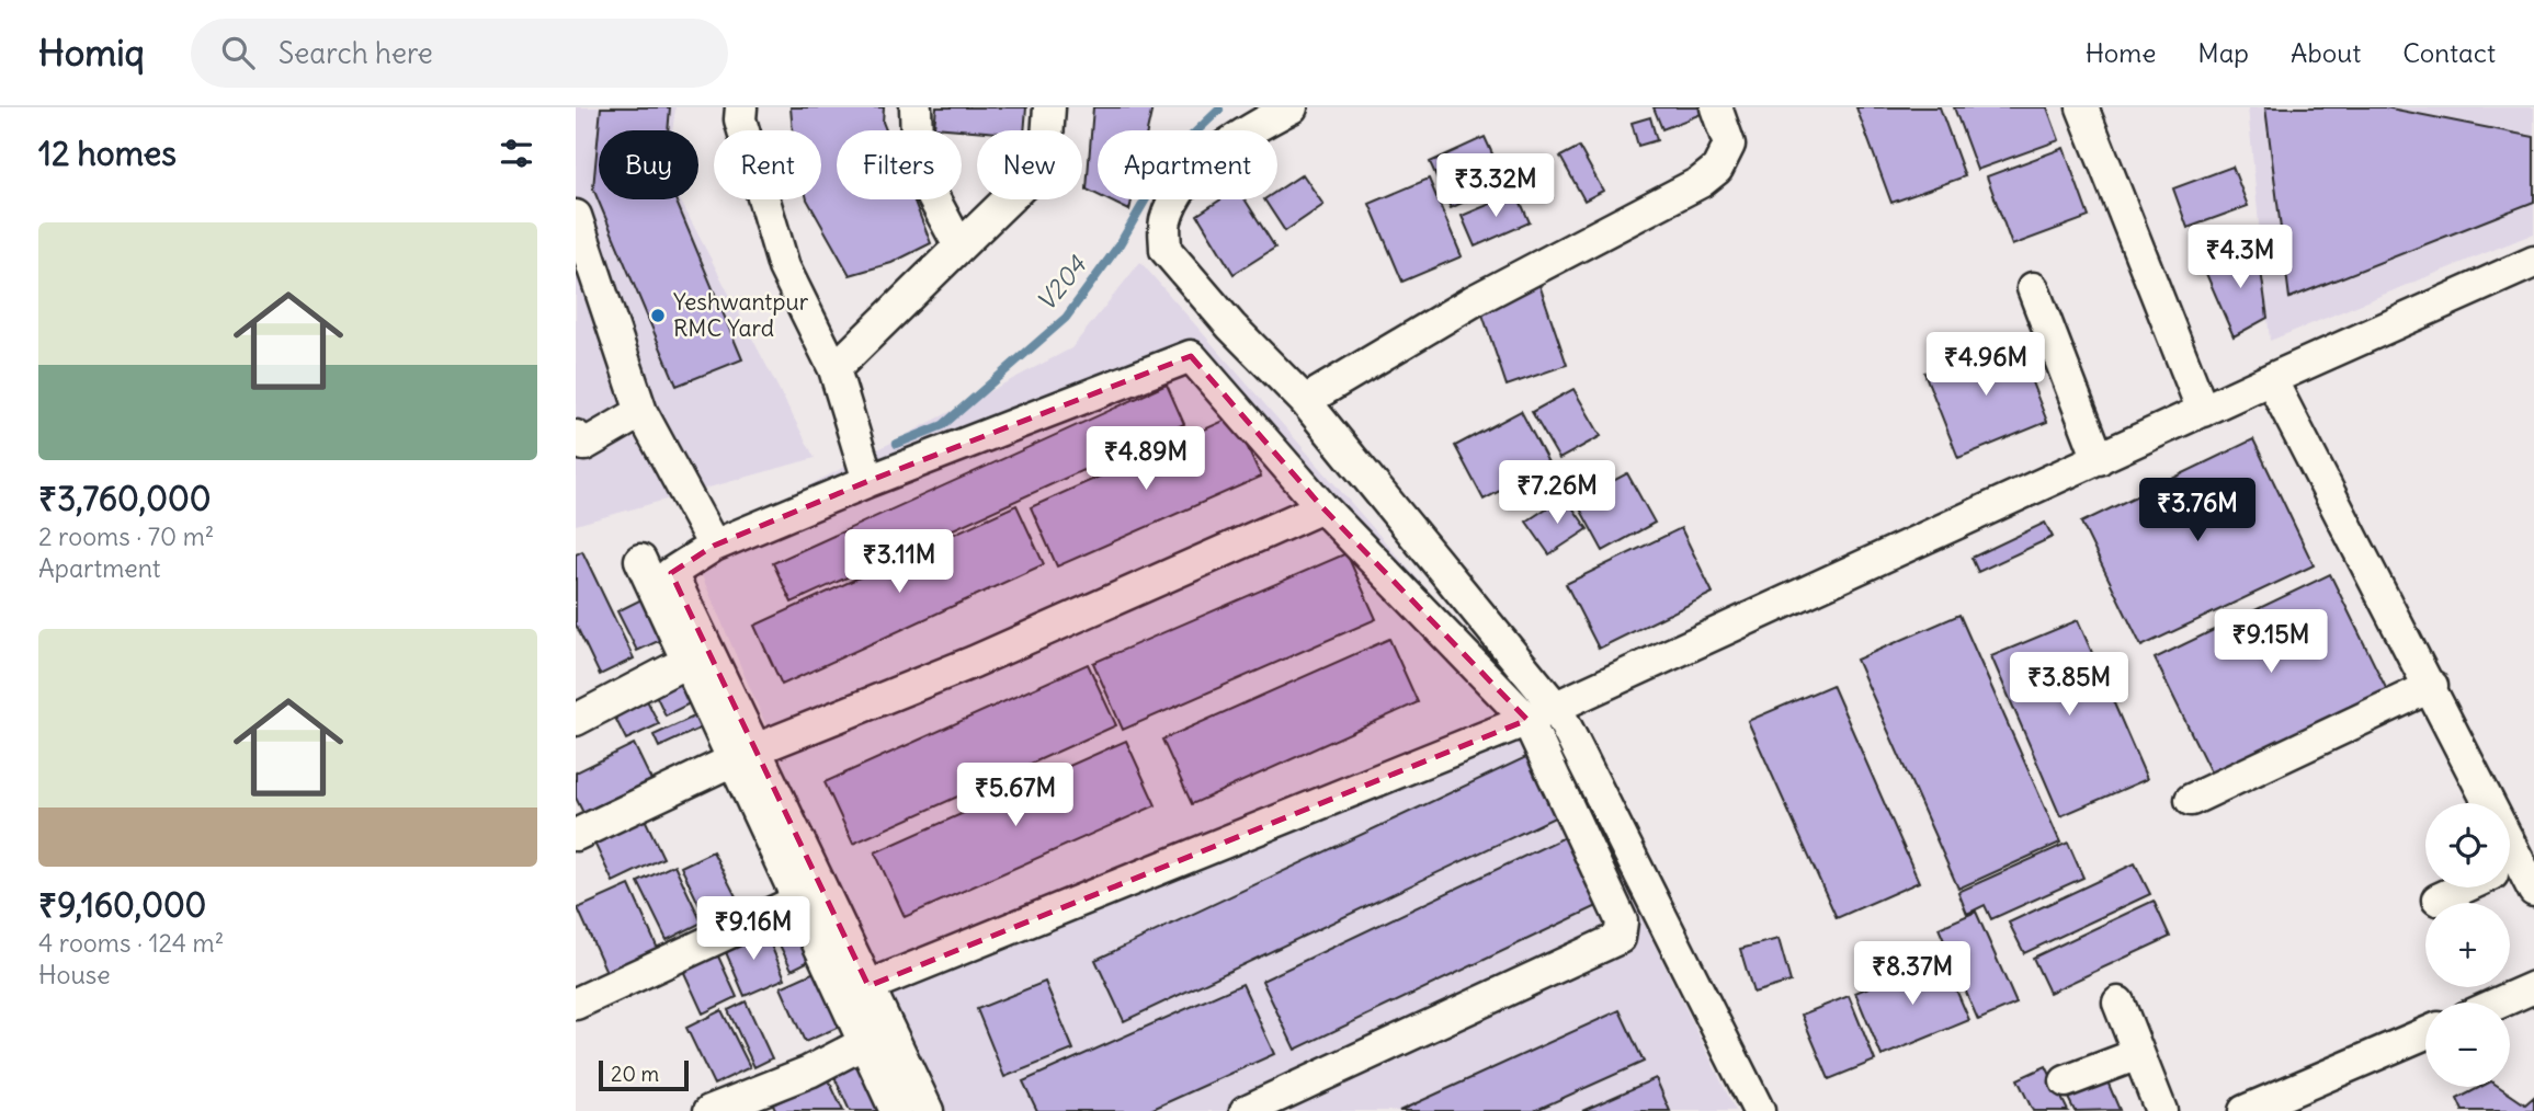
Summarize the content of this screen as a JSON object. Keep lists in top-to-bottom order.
{
  "water": ["V204"],
  "places": ["Yeshwantpur RMC Yard"],
  "scale_bar": "20 m",
  "page": {
    "header": "Homiq",
    "search": "Search here",
    "nav": [
      "Home",
      "Map",
      "About",
      "Contact"
    ],
    "heading": "12 homes",
    "chip": [
      "Buy",
      "Rent",
      "Filters",
      "New",
      "Apartment"
    ],
    "price": [
      "₹3.32M",
      "₹4.3M",
      "₹4.96M",
      "₹4.89M",
      "₹7.26M",
      "₹3.76M",
      "₹3.11M",
      "₹9.15M",
      "₹3.85M",
      "₹5.67M",
      "₹9.16M",
      "₹8.37M"
    ],
    "list": [
      {
        "name": "₹3,760,000",
        "note": "2 rooms · 70 m² · Apartment"
      },
      {
        "name": "₹9,160,000",
        "note": "4 rooms · 124 m² · House"
      }
    ],
    "map_buttons": ["+", "−"],
    "scale": "20 m"
  }
}
